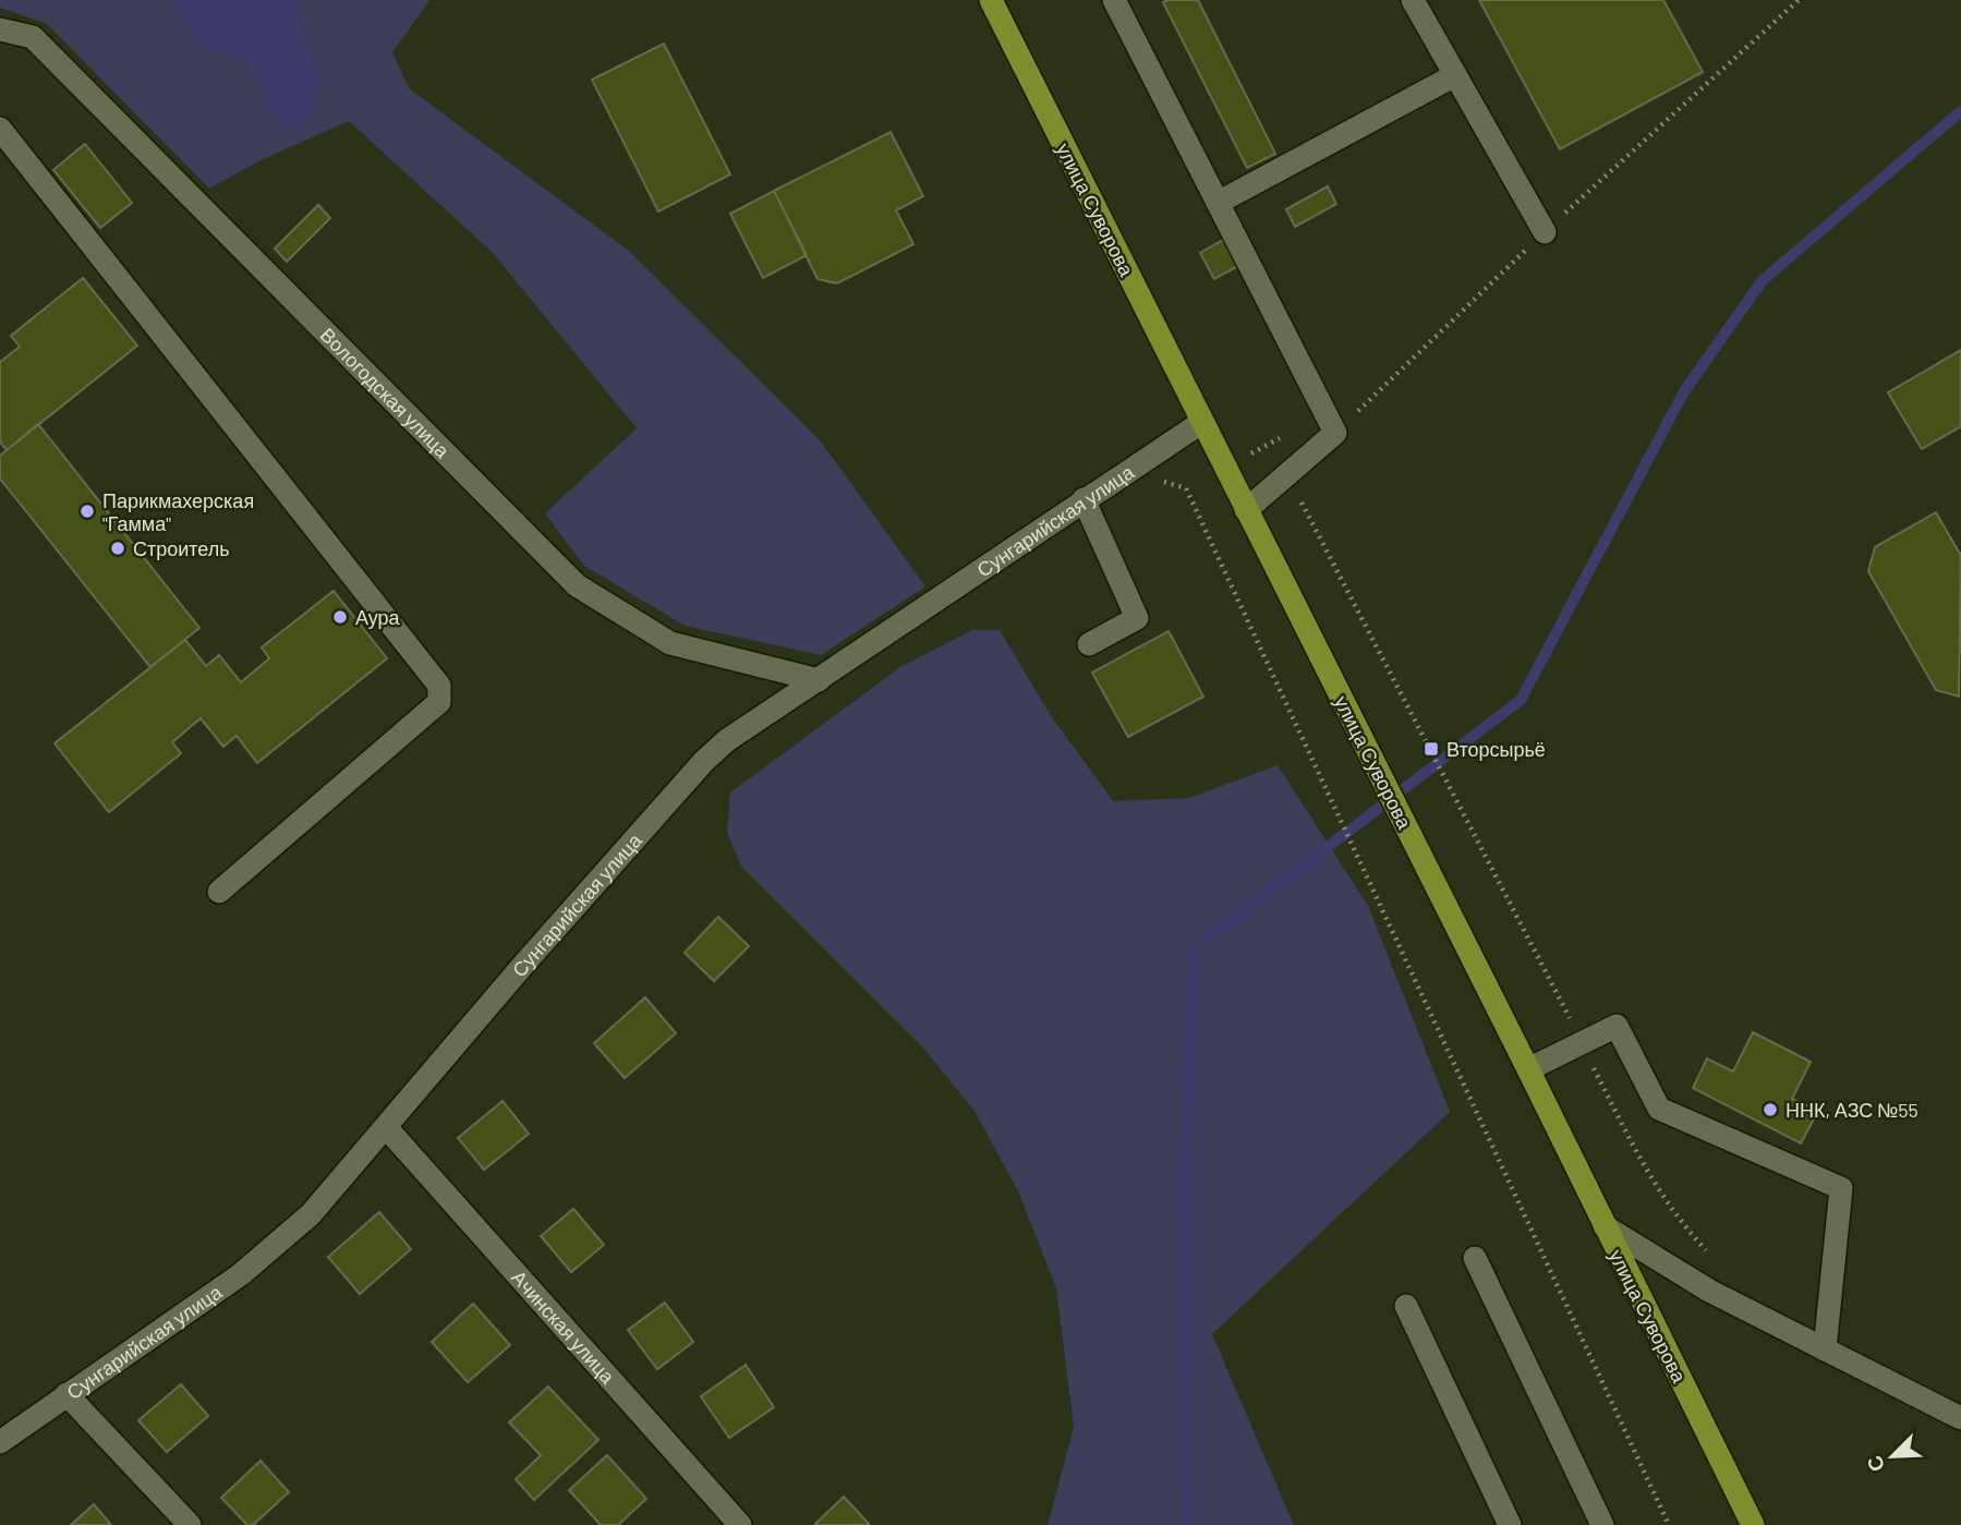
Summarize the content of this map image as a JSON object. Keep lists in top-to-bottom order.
{
  "streets": {
    "main road": ["улица Суворова"],
    "street": ["Вологодская улица", "Сунгарийская улица", "Ачинская улица"]
  },
  "crossings": [
    ["улица Суворова", "Сунгарийская улица"],
    ["Вологодская улица", "Сунгарийская улица"],
    ["Сунгарийская улица", "Ачинская улица"]
  ],
  "places": {
    "other": [
      "Парикмахерская \"Гамма\"",
      "Строитель",
      "Аура",
      "ННК, АЗС №55"
    ],
    "transit": ["Вторсырьё"]
  },
  "north": "bottom left"
}
